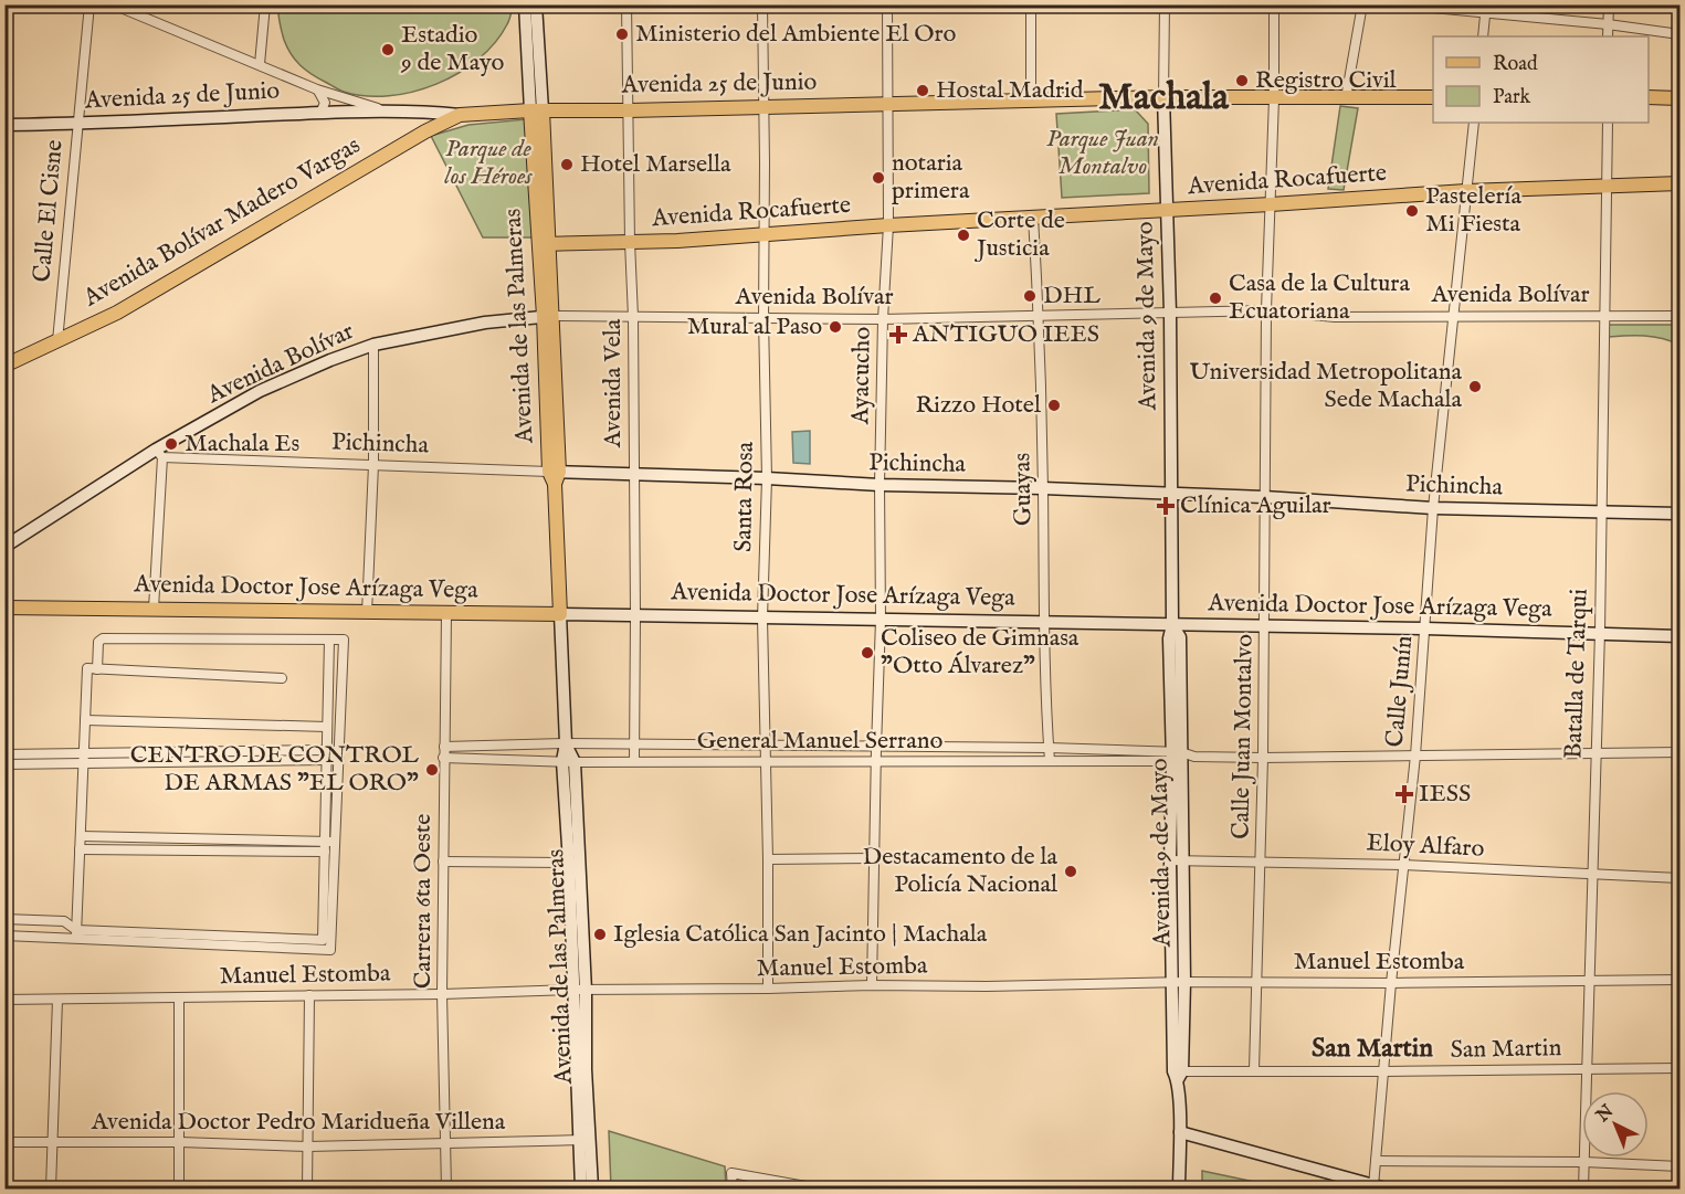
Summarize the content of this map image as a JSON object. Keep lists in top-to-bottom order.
{
  "streets": {
    "main road": [
      "Avenida 25 de Junio",
      "Avenida Rocafuerte",
      "Avenida Bolívar Madero Vargas",
      "Avenida de las Palmeras",
      "Avenida Doctor Jose Arízaga Vega"
    ],
    "street": [
      "Calle El Cisne",
      "Avenida Bolívar",
      "Avenida 9 de Mayo",
      "Ayacucho",
      "Avenida Vela",
      "Pichincha",
      "Guayas",
      "Santa Rosa",
      "Batalla de Tarqui",
      "Calle Junín",
      "Calle Juan Montalvo",
      "General Manuel Serrano",
      "Eloy Alfaro",
      "Carrera 6ta Oeste",
      "Manuel Estomba",
      "San Martin",
      "Avenida Doctor Pedro Maridueña Villena"
    ]
  },
  "crossings": [
    ["Avenida 25 de Junio", "Calle El Cisne"],
    ["Avenida 25 de Junio", "Avenida Bolívar Madero Vargas"],
    ["Avenida 25 de Junio", "Avenida 9 de Mayo"],
    ["Avenida 25 de Junio", "Avenida de las Palmeras"],
    ["Avenida 25 de Junio", "Ayacucho"],
    ["Avenida 25 de Junio", "Avenida Vela"],
    ["Avenida 25 de Junio", "Santa Rosa"],
    ["Avenida 25 de Junio", "Calle Juan Montalvo"],
    ["Avenida Rocafuerte", "Avenida 9 de Mayo"],
    ["Avenida Rocafuerte", "Avenida de las Palmeras"],
    ["Avenida Rocafuerte", "Ayacucho"],
    ["Avenida Rocafuerte", "Avenida Vela"],
    ["Avenida Rocafuerte", "Guayas"],
    ["Avenida Rocafuerte", "Santa Rosa"],
    ["Avenida Rocafuerte", "Batalla de Tarqui"],
    ["Avenida Rocafuerte", "Calle Junín"],
    ["Avenida Rocafuerte", "Calle Juan Montalvo"],
    ["Calle El Cisne", "Avenida Bolívar Madero Vargas"],
    ["Avenida Bolívar", "Avenida 9 de Mayo"],
    ["Avenida Bolívar", "Avenida de las Palmeras"],
    ["Avenida Bolívar", "Ayacucho"],
    ["Avenida Bolívar", "Avenida Vela"],
    ["Avenida Bolívar", "Pichincha"],
    ["Avenida Bolívar", "Guayas"],
    ["Avenida Bolívar", "Santa Rosa"],
    ["Avenida Bolívar", "Batalla de Tarqui"],
    ["Avenida Bolívar", "Calle Junín"],
    ["Avenida Bolívar", "Calle Juan Montalvo"],
    ["Avenida 9 de Mayo", "Pichincha"],
    ["Avenida 9 de Mayo", "Avenida Doctor Jose Arízaga Vega"],
    ["Avenida 9 de Mayo", "General Manuel Serrano"],
    ["Avenida 9 de Mayo", "Eloy Alfaro"],
    ["Avenida 9 de Mayo", "Manuel Estomba"],
    ["Avenida 9 de Mayo", "San Martin"],
    ["Avenida de las Palmeras", "Pichincha"],
    ["Avenida de las Palmeras", "Avenida Doctor Jose Arízaga Vega"],
    ["Avenida de las Palmeras", "General Manuel Serrano"],
    ["Avenida de las Palmeras", "Manuel Estomba"],
    ["Avenida de las Palmeras", "Avenida Doctor Pedro Maridueña Villena"],
    ["Ayacucho", "Pichincha"],
    ["Ayacucho", "Avenida Doctor Jose Arízaga Vega"],
    ["Ayacucho", "General Manuel Serrano"],
    ["Ayacucho", "Manuel Estomba"],
    ["Avenida Vela", "Pichincha"],
    ["Avenida Vela", "Avenida Doctor Jose Arízaga Vega"],
    ["Avenida Vela", "General Manuel Serrano"],
    ["Pichincha", "Guayas"],
    ["Pichincha", "Santa Rosa"],
    ["Pichincha", "Batalla de Tarqui"],
    ["Pichincha", "Calle Junín"],
    ["Pichincha", "Calle Juan Montalvo"],
    ["Guayas", "Avenida Doctor Jose Arízaga Vega"],
    ["Guayas", "General Manuel Serrano"],
    ["Santa Rosa", "Avenida Doctor Jose Arízaga Vega"],
    ["Santa Rosa", "General Manuel Serrano"],
    ["Santa Rosa", "Manuel Estomba"],
    ["Avenida Doctor Jose Arízaga Vega", "Batalla de Tarqui"],
    ["Avenida Doctor Jose Arízaga Vega", "Calle Junín"],
    ["Avenida Doctor Jose Arízaga Vega", "Calle Juan Montalvo"],
    ["Avenida Doctor Jose Arízaga Vega", "Carrera 6ta Oeste"],
    ["Batalla de Tarqui", "General Manuel Serrano"],
    ["Batalla de Tarqui", "Eloy Alfaro"],
    ["Batalla de Tarqui", "Manuel Estomba"],
    ["Batalla de Tarqui", "San Martin"],
    ["Calle Junín", "General Manuel Serrano"],
    ["Calle Junín", "Eloy Alfaro"],
    ["Calle Junín", "Manuel Estomba"],
    ["Calle Junín", "San Martin"],
    ["Calle Juan Montalvo", "General Manuel Serrano"],
    ["Calle Juan Montalvo", "Eloy Alfaro"],
    ["Calle Juan Montalvo", "Manuel Estomba"],
    ["Calle Juan Montalvo", "San Martin"],
    ["General Manuel Serrano", "Carrera 6ta Oeste"],
    ["Carrera 6ta Oeste", "Manuel Estomba"],
    ["Carrera 6ta Oeste", "Avenida Doctor Pedro Maridueña Villena"]
  ],
  "districts": ["Machala", "San Martin"],
  "parks": ["Parque Juan Montalvo", "Parque de los Héroes"],
  "places": {
    "other": [
      "Ministerio del Ambiente El Oro",
      "Estadio 9 de Mayo",
      "Registro Civil",
      "Hostal Madrid",
      "Hotel Marsella",
      "notaria primera",
      "Pastelería Mi Fiesta",
      "Corte de Justicia",
      "DHL",
      "Casa de la Cultura Ecuatoriana",
      "Mural al Paso",
      "Universidad Metropolitana Sede Machala",
      "Rizzo Hotel",
      "Machala Es",
      "Coliseo de Gimnasa \"Otto Álvarez\"",
      "CENTRO DE CONTROL DE ARMAS \"EL ORO\"",
      "Destacamento de la Policía Nacional",
      "Iglesia Católica San Jacinto | Machala"
    ],
    "health": ["ANTIGUO IEES", "Clínica Aguilar", "IESS"]
  },
  "legend": ["Road", "Park"],
  "north": "top left"
}
